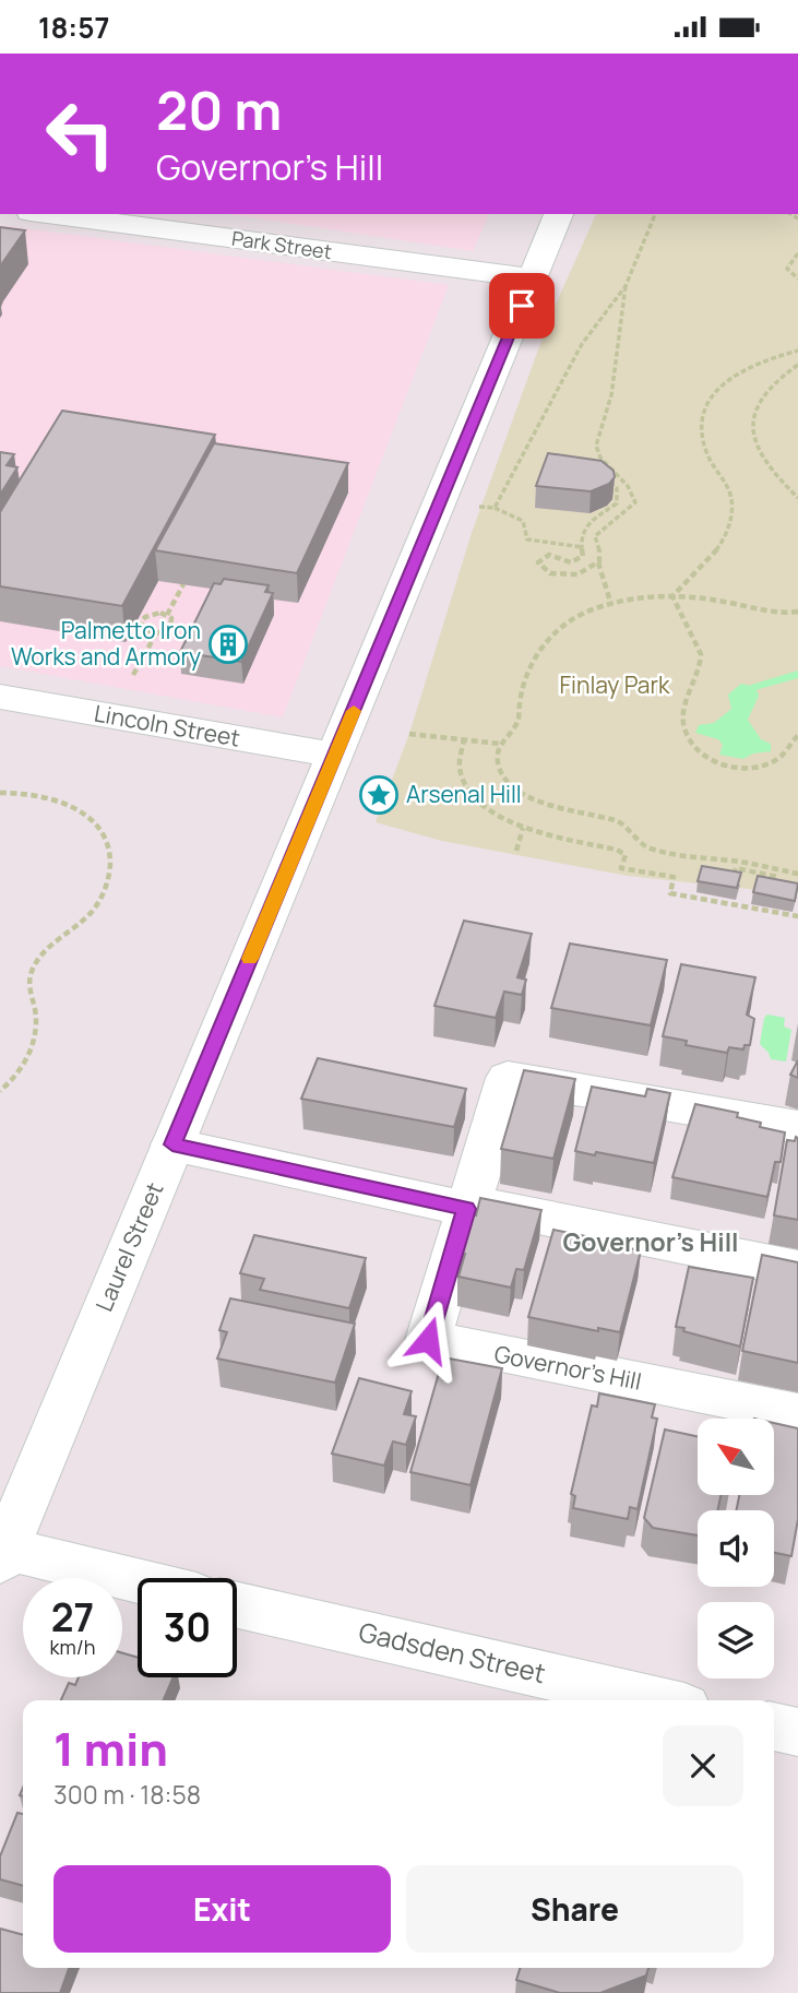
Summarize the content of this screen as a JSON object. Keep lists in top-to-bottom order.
{
  "streets": {
    "street": [
      "Park Street",
      "Lincoln Street",
      "Laurel Street",
      "Governor's Hill",
      "Gadsden Street"
    ]
  },
  "crossings": [
    ["Park Street", "Laurel Street"],
    ["Lincoln Street", "Laurel Street"]
  ],
  "districts": ["Governor's Hill"],
  "parks": ["Finlay Park"],
  "places": {
    "building": ["Palmetto Iron Works and Armory"],
    "place": ["Arsenal Hill"]
  },
  "north": "top left",
  "page": {
    "status": "18:57",
    "turn": ["20 m", "Governor's Hill"],
    "speed": "27 km/h",
    "limit": "30",
    "heading": ["1 min", "300 m · 18:58"],
    "buttons": ["Exit", "Share"]
  }
}
